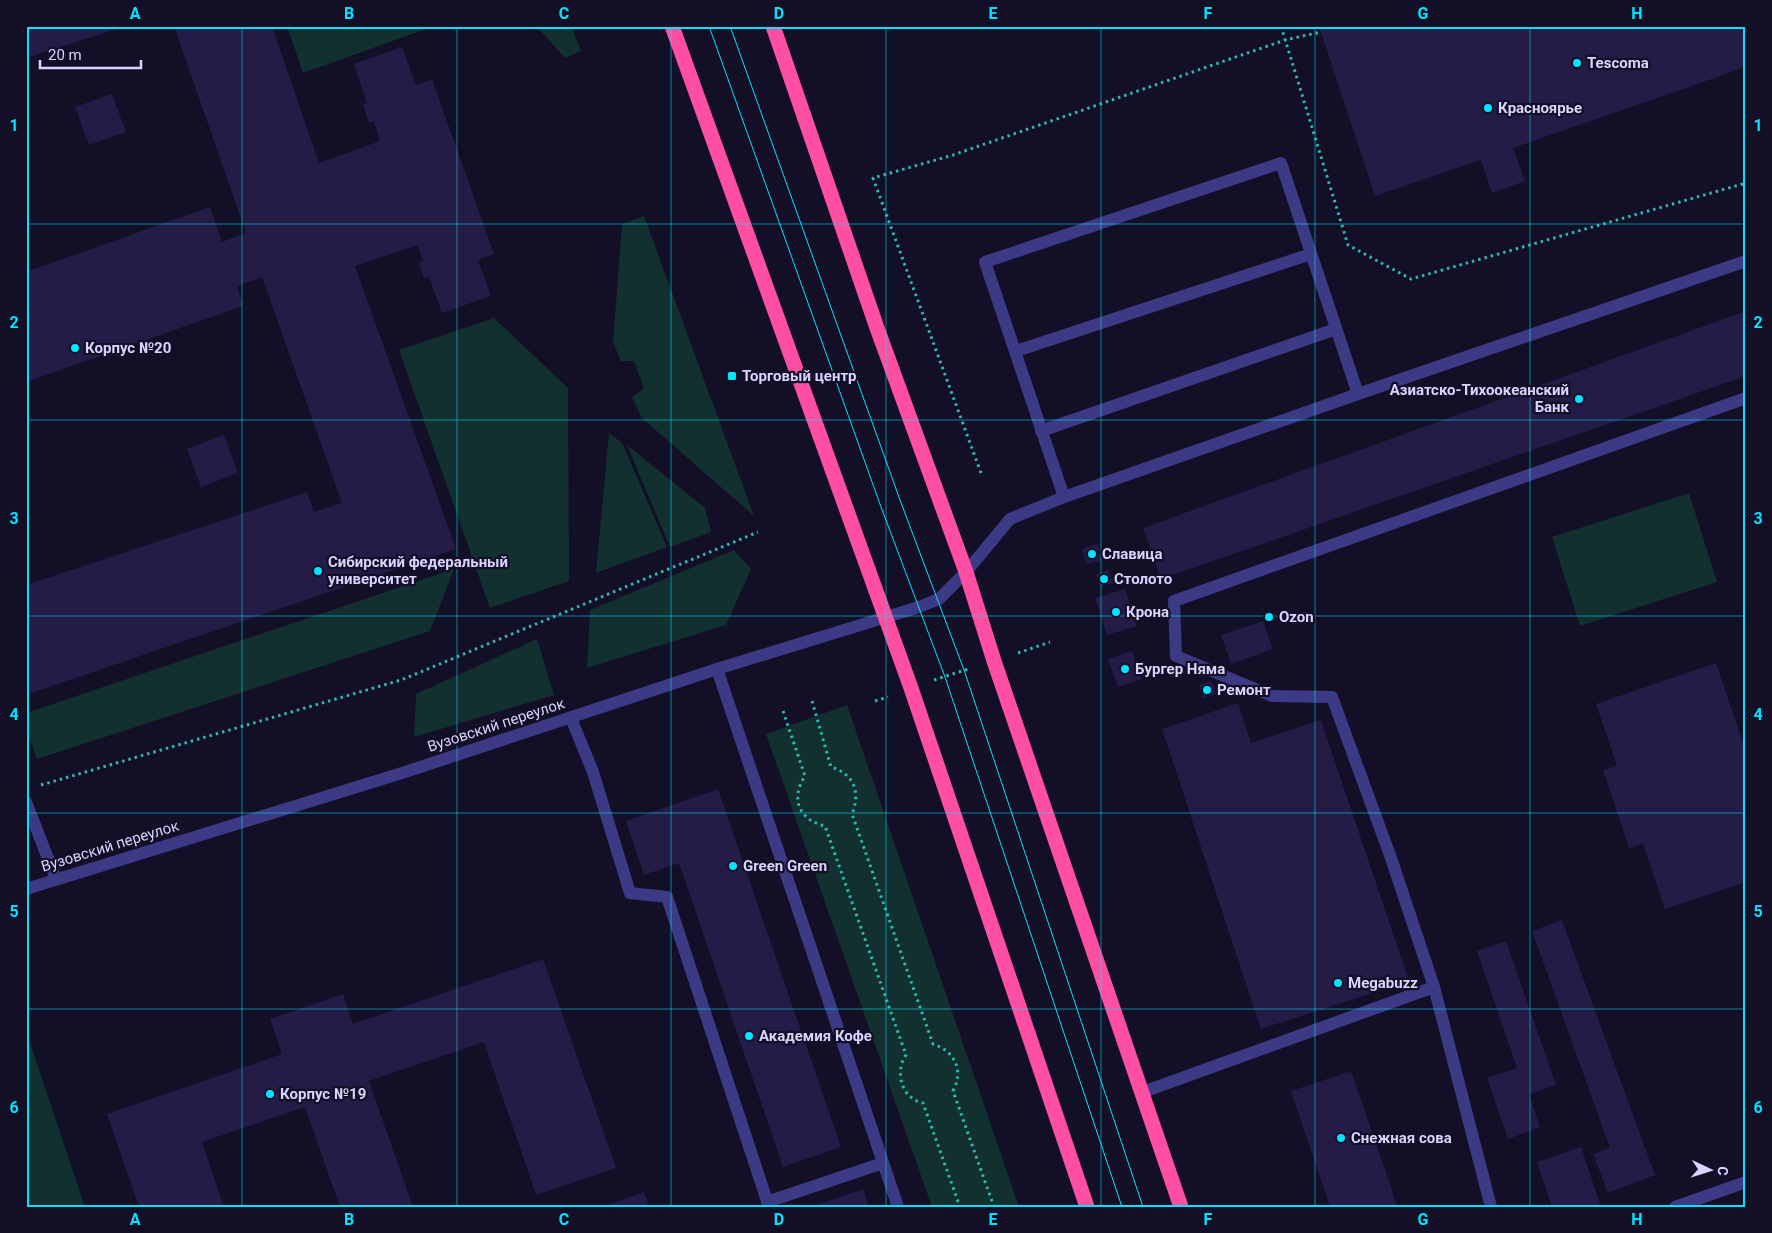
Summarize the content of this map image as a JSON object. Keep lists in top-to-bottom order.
{
  "streets": {
    "street": ["Вузовский переулок"]
  },
  "places": {
    "other": [
      "Tescoma",
      "Красноярье",
      "Корпус №20",
      "Азиатско-Тихоокеанский Банк",
      "Славица",
      "Сибирский федеральный университет",
      "Столото",
      "Крона",
      "Ozon",
      "Бургер Няма",
      "Ремонт",
      "Green Green",
      "Megabuzz",
      "Академия Кофе",
      "Корпус №19",
      "Снежная сова"
    ],
    "transit": ["Торговый центр"]
  },
  "scale_bar": "20 m",
  "north": "right",
  "grid": {
    "columns": [
      "A",
      "B",
      "C",
      "D",
      "E",
      "F",
      "G",
      "H"
    ],
    "rows": [
      "1",
      "2",
      "3",
      "4",
      "5",
      "6"
    ]
  }
}
